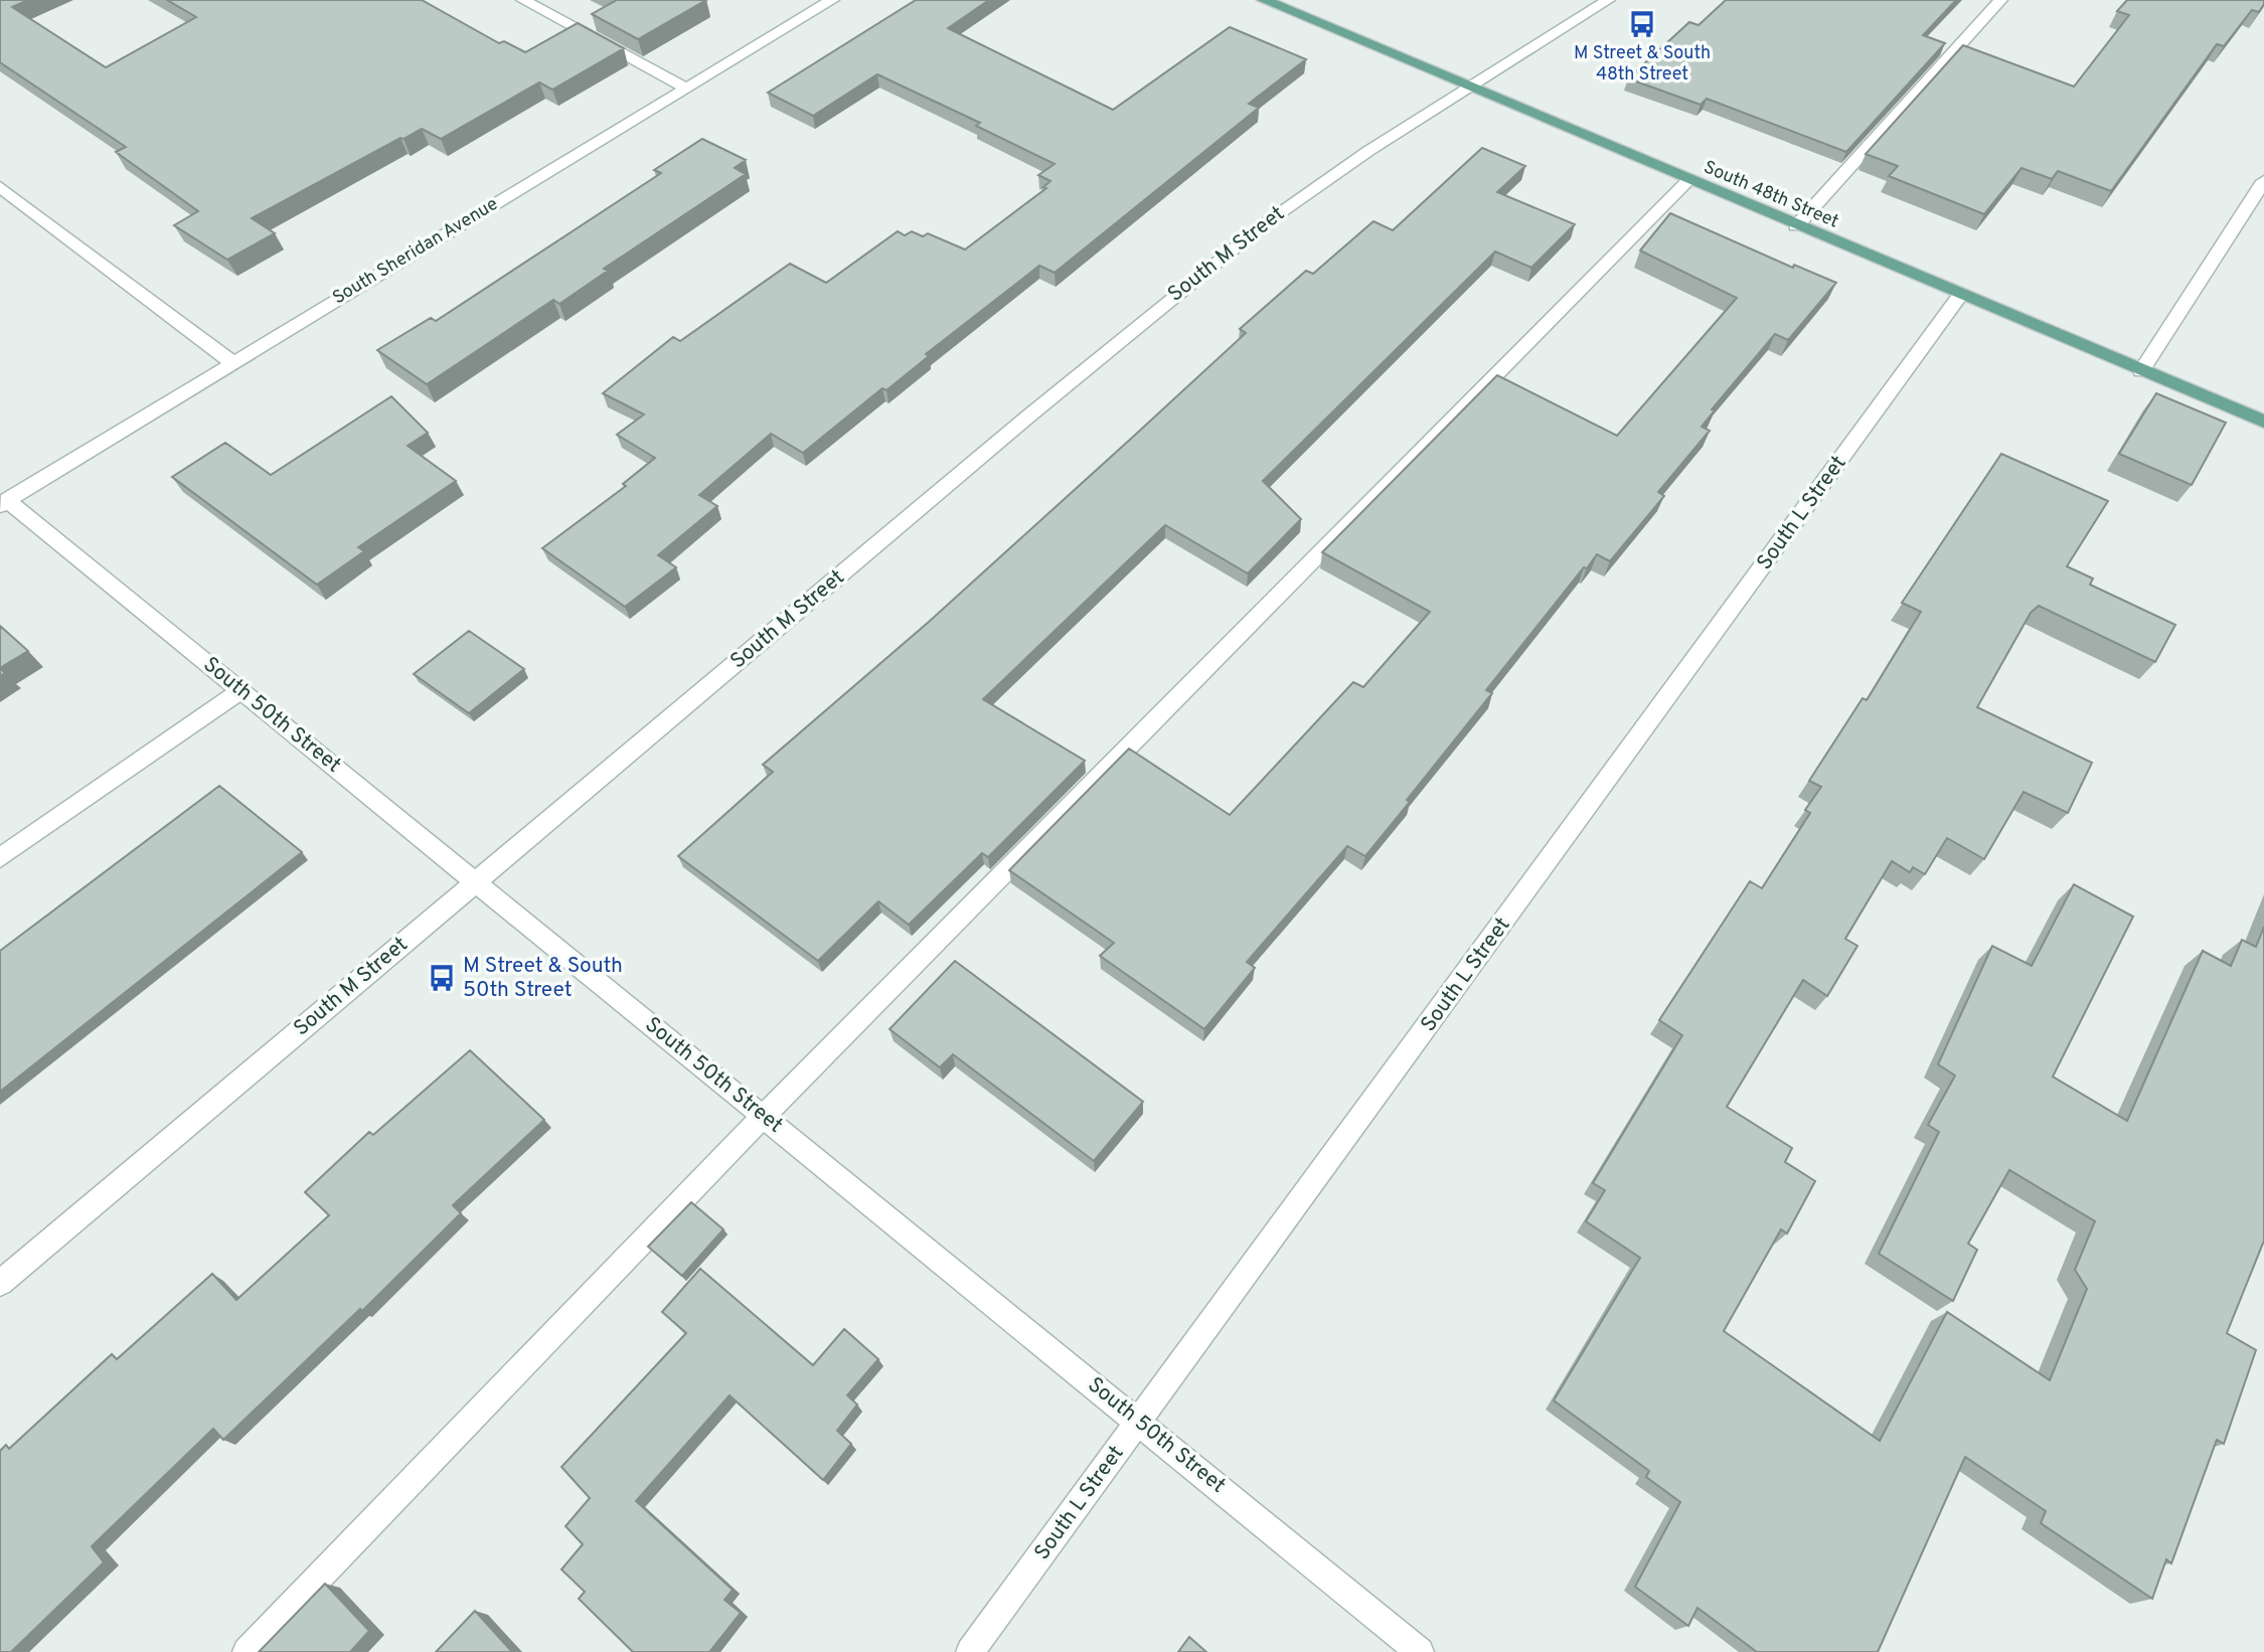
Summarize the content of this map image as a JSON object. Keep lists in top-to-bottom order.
{
  "streets": {
    "main road": ["South 48th Street"],
    "street": [
      "South Sheridan Avenue",
      "South M Street",
      "South L Street",
      "South 50th Street"
    ]
  },
  "crossings": [
    ["South 48th Street", "South M Street"],
    ["South 48th Street", "South L Street"],
    ["South Sheridan Avenue", "South 50th Street"],
    ["South M Street", "South 50th Street"],
    ["South L Street", "South 50th Street"]
  ],
  "places": {
    "bus stop": ["M Street & South 48th Street", "M Street & South 50th Street"]
  }
}
